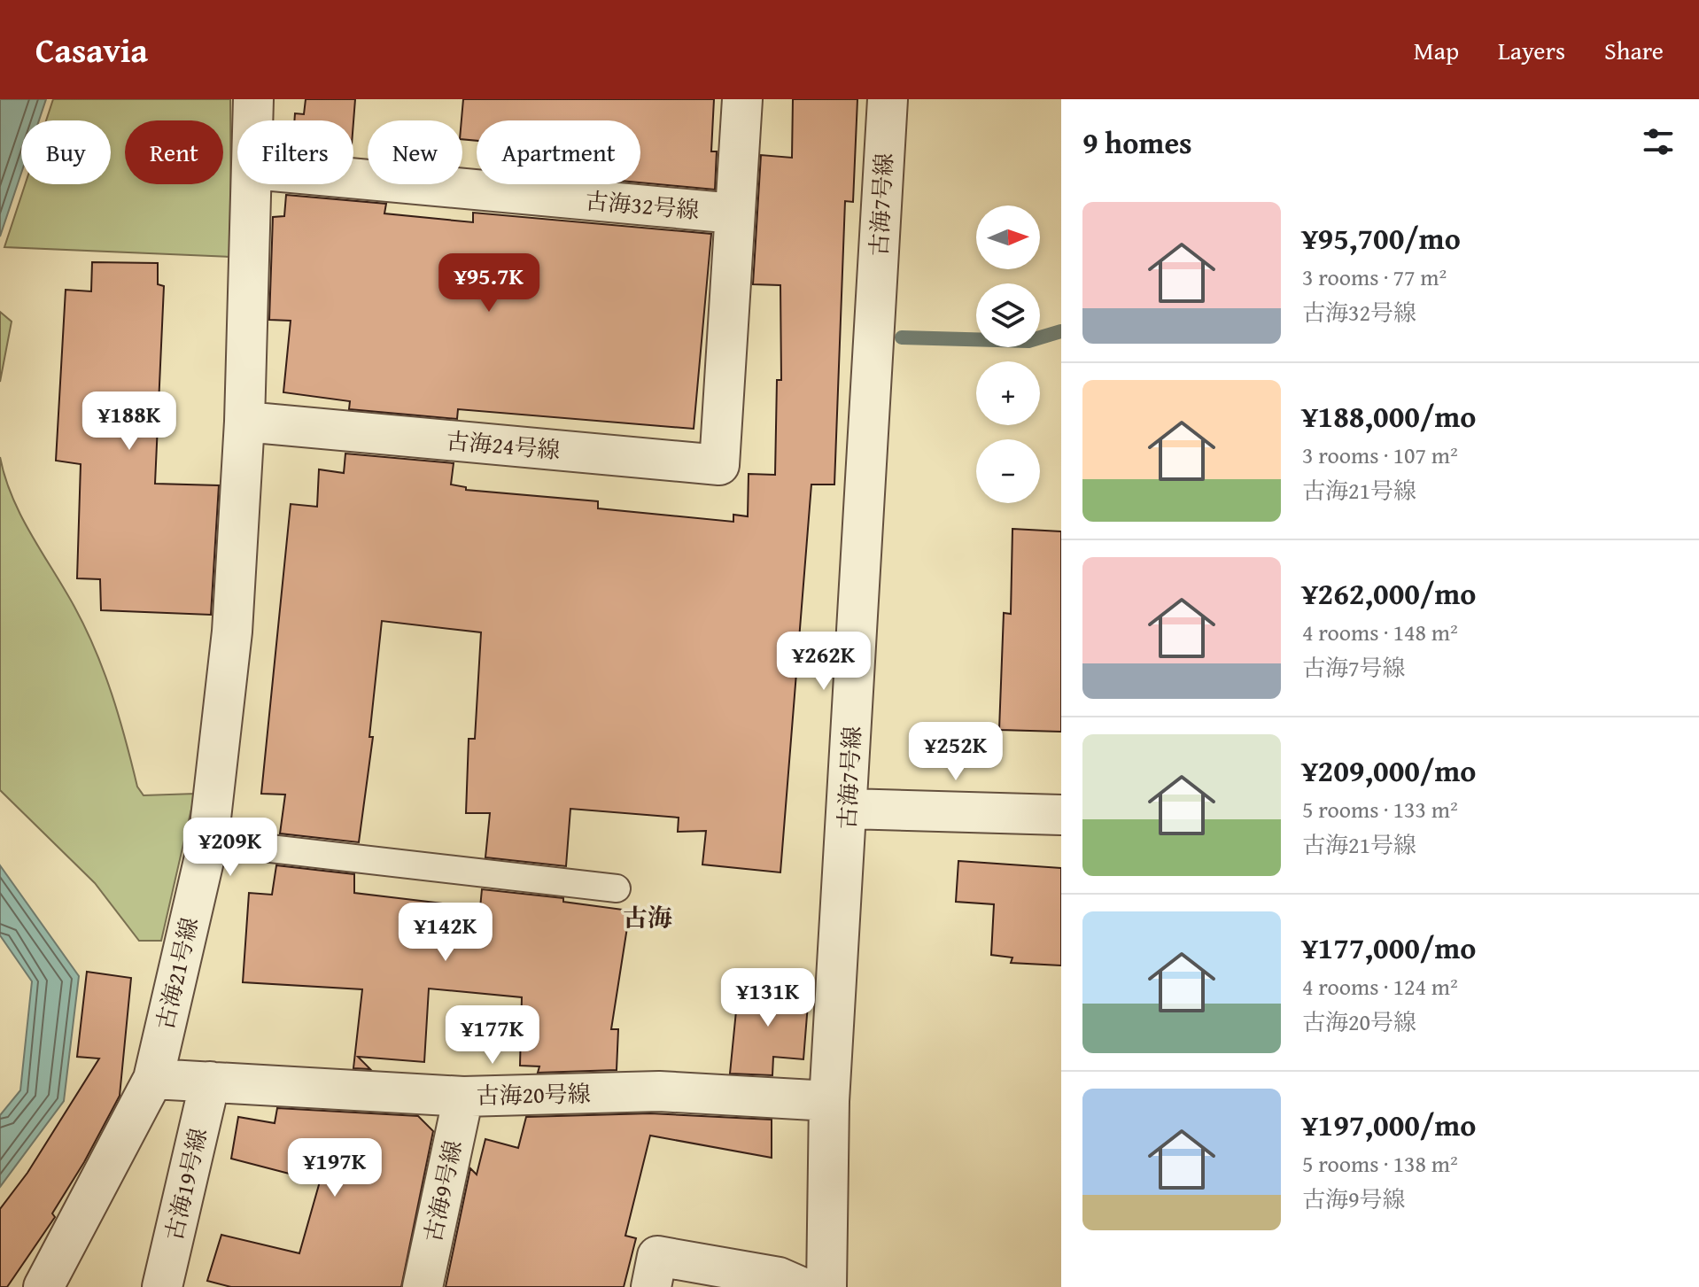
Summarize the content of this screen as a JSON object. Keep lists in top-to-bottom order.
{
  "streets": {
    "street": [
      "古海7号線",
      "古海32号線",
      "古海24号線",
      "古海21号線",
      "古海20号線",
      "古海19号線",
      "古海9号線"
    ]
  },
  "crossings": [
    ["古海7号線", "古海20号線"],
    ["古海32号線", "古海24号線"],
    ["古海24号線", "古海21号線"],
    ["古海21号線", "古海20号線"],
    ["古海20号線", "古海19号線"],
    ["古海20号線", "古海9号線"]
  ],
  "districts": ["古海"],
  "north": "right",
  "page": {
    "header": "Casavia",
    "nav": ["Map", "Layers", "Share"],
    "heading": "9 homes",
    "chip": [
      "Buy",
      "Rent",
      "Filters",
      "New",
      "Apartment"
    ],
    "list": [
      {
        "name": "¥95,700/mo",
        "note": "3 rooms · 77 m² · 古海32号線"
      },
      {
        "name": "¥188,000/mo",
        "note": "3 rooms · 107 m² · 古海21号線"
      },
      {
        "name": "¥262,000/mo",
        "note": "4 rooms · 148 m² · 古海7号線"
      },
      {
        "name": "¥209,000/mo",
        "note": "5 rooms · 133 m² · 古海21号線"
      },
      {
        "name": "¥177,000/mo",
        "note": "4 rooms · 124 m² · 古海20号線"
      },
      {
        "name": "¥197,000/mo",
        "note": "5 rooms · 138 m² · 古海9号線"
      }
    ],
    "map_buttons": ["+", "−"],
    "price": [
      "¥95.7K",
      "¥188K",
      "¥262K",
      "¥252K",
      "¥209K",
      "¥142K",
      "¥131K",
      "¥177K",
      "¥197K"
    ]
  }
}
